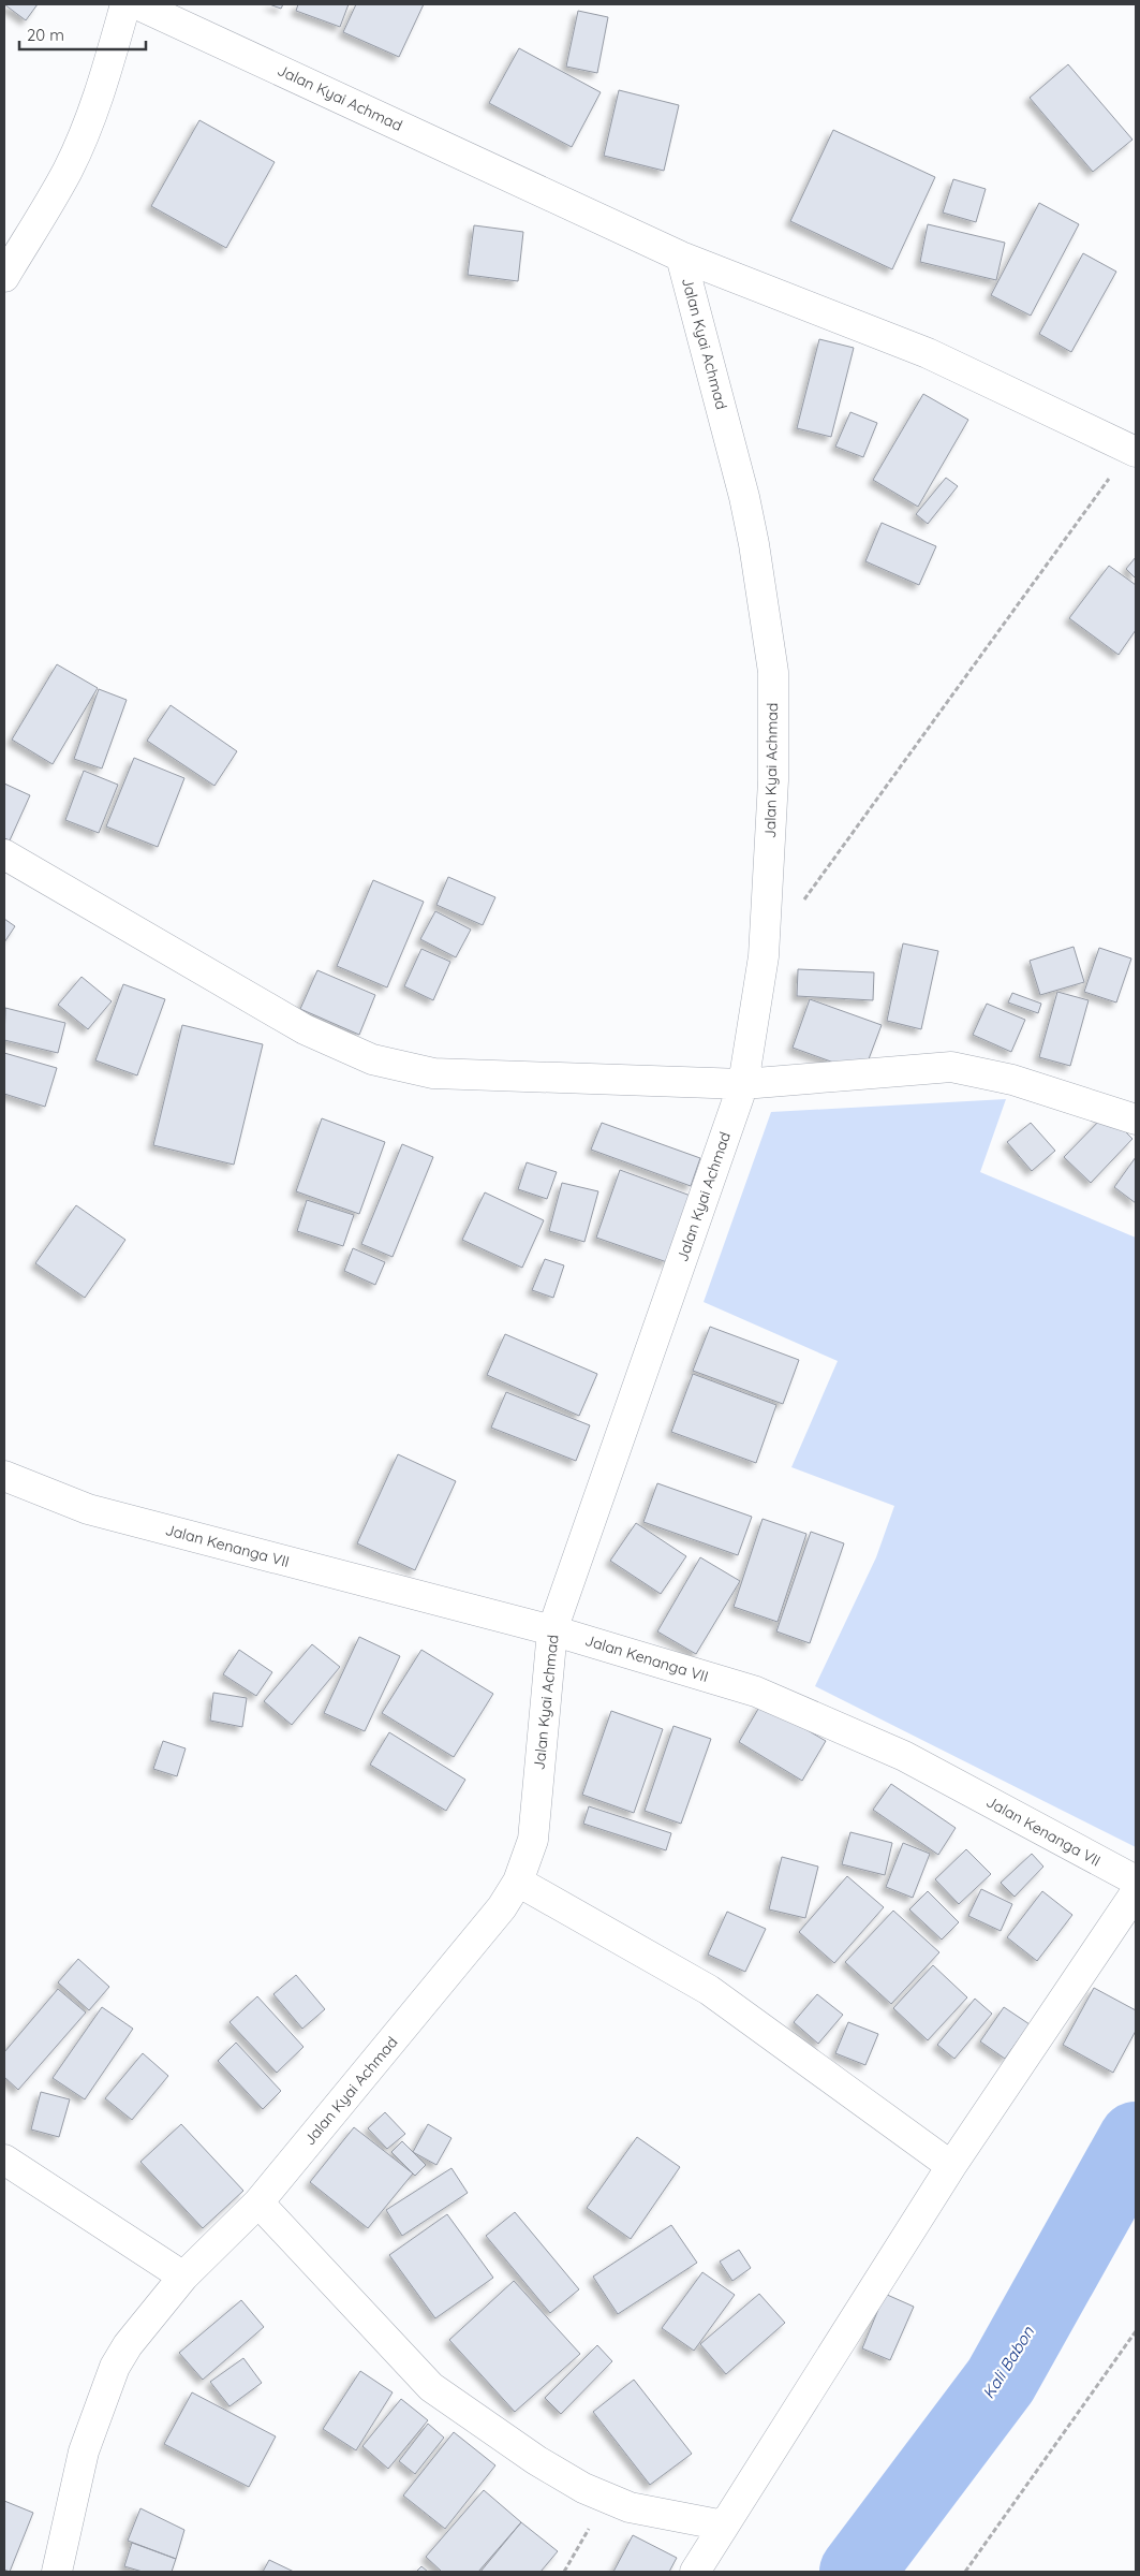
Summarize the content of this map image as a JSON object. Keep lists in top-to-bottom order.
{
  "streets": {
    "street": ["Jalan Kyai Achmad", "Jalan Kenanga VII"]
  },
  "crossings": [
    ["Jalan Kyai Achmad", "Jalan Kenanga VII"]
  ],
  "water": ["Kali Babon"],
  "scale_bar": "20 m"
}
